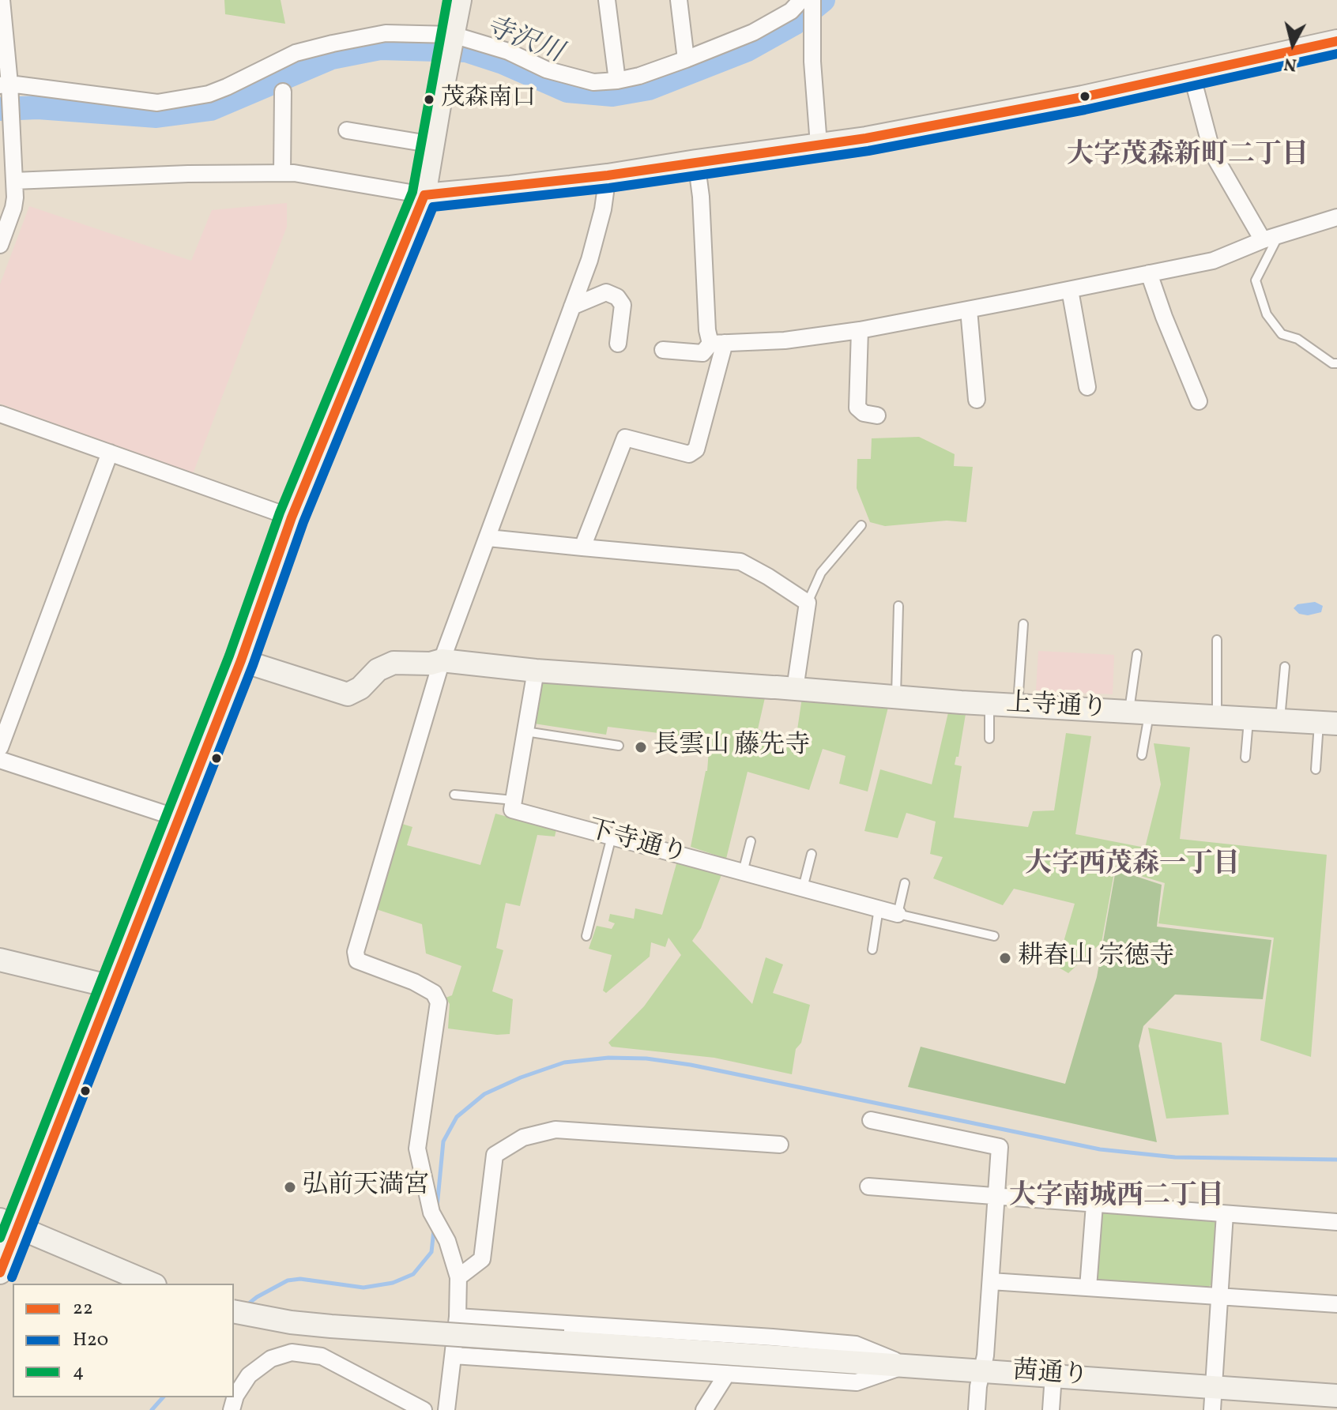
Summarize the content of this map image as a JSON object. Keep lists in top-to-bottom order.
{
  "streets": {
    "street": ["上寺通り", "下寺通り", "茜通り"]
  },
  "districts": ["大字茂森新町二丁目", "大字西茂森一丁目", "大字南城西二丁目"],
  "water": ["寺沢川"],
  "places": [
    "茂森南口",
    "長雲山 藤先寺",
    "耕春山 宗徳寺",
    "弘前天満宮"
  ],
  "lines": ["transit line 4", "transit line 22", "transit line H20"],
  "legend": ["22", "H20", "4"],
  "north": "bottom"
}
